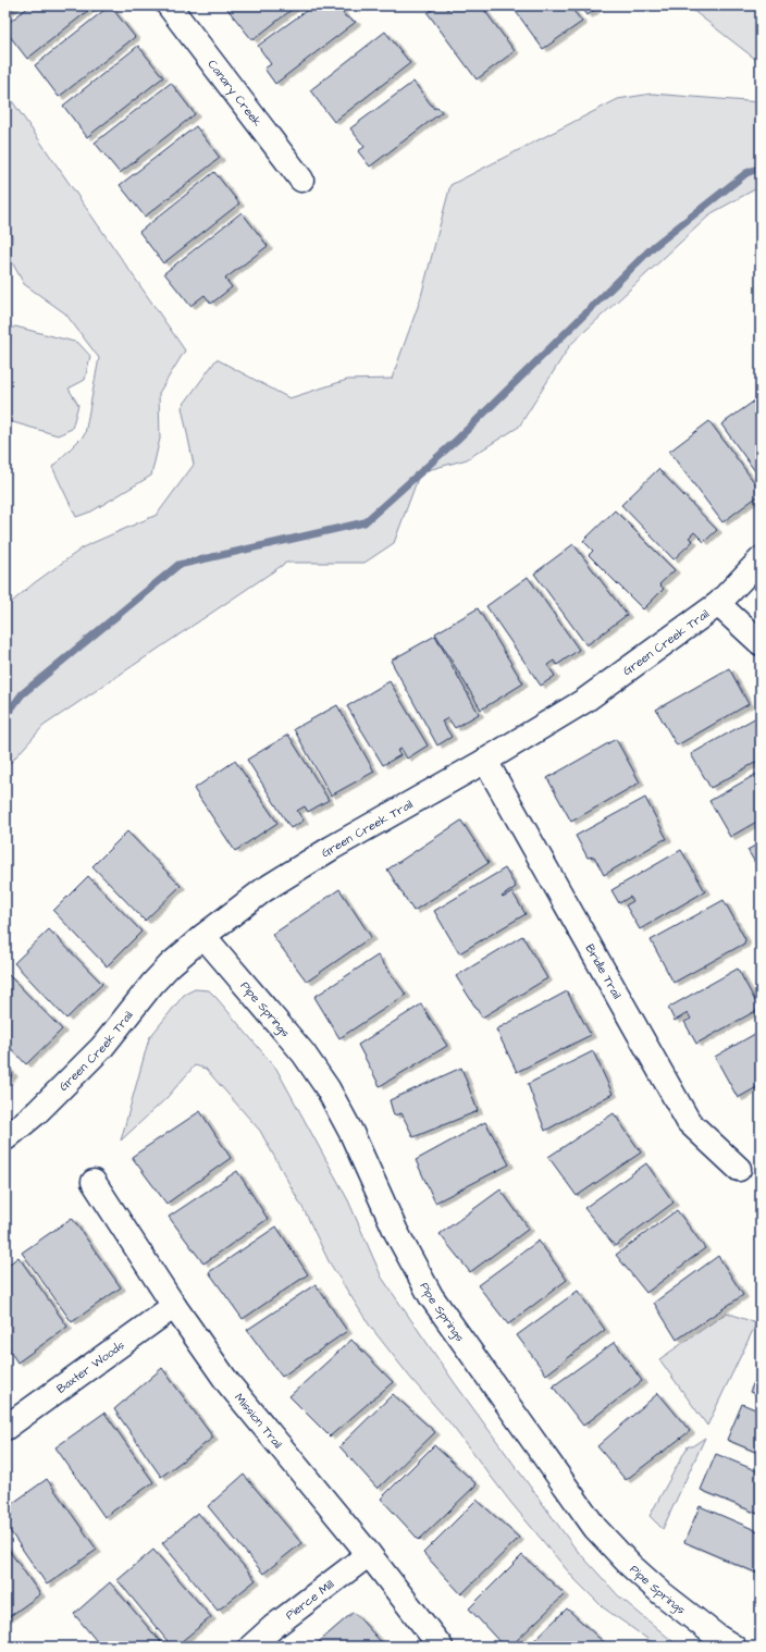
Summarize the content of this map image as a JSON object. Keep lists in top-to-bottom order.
{
  "streets": {
    "street": [
      "Canary Creek",
      "Green Creek Trail",
      "Bridle Trail",
      "Pipe Springs",
      "Baxter Woods",
      "Mission Trail",
      "Pierce Mill"
    ]
  },
  "crossings": [
    ["Green Creek Trail", "Bridle Trail"],
    ["Green Creek Trail", "Pipe Springs"],
    ["Baxter Woods", "Mission Trail"],
    ["Mission Trail", "Pierce Mill"]
  ]
}
